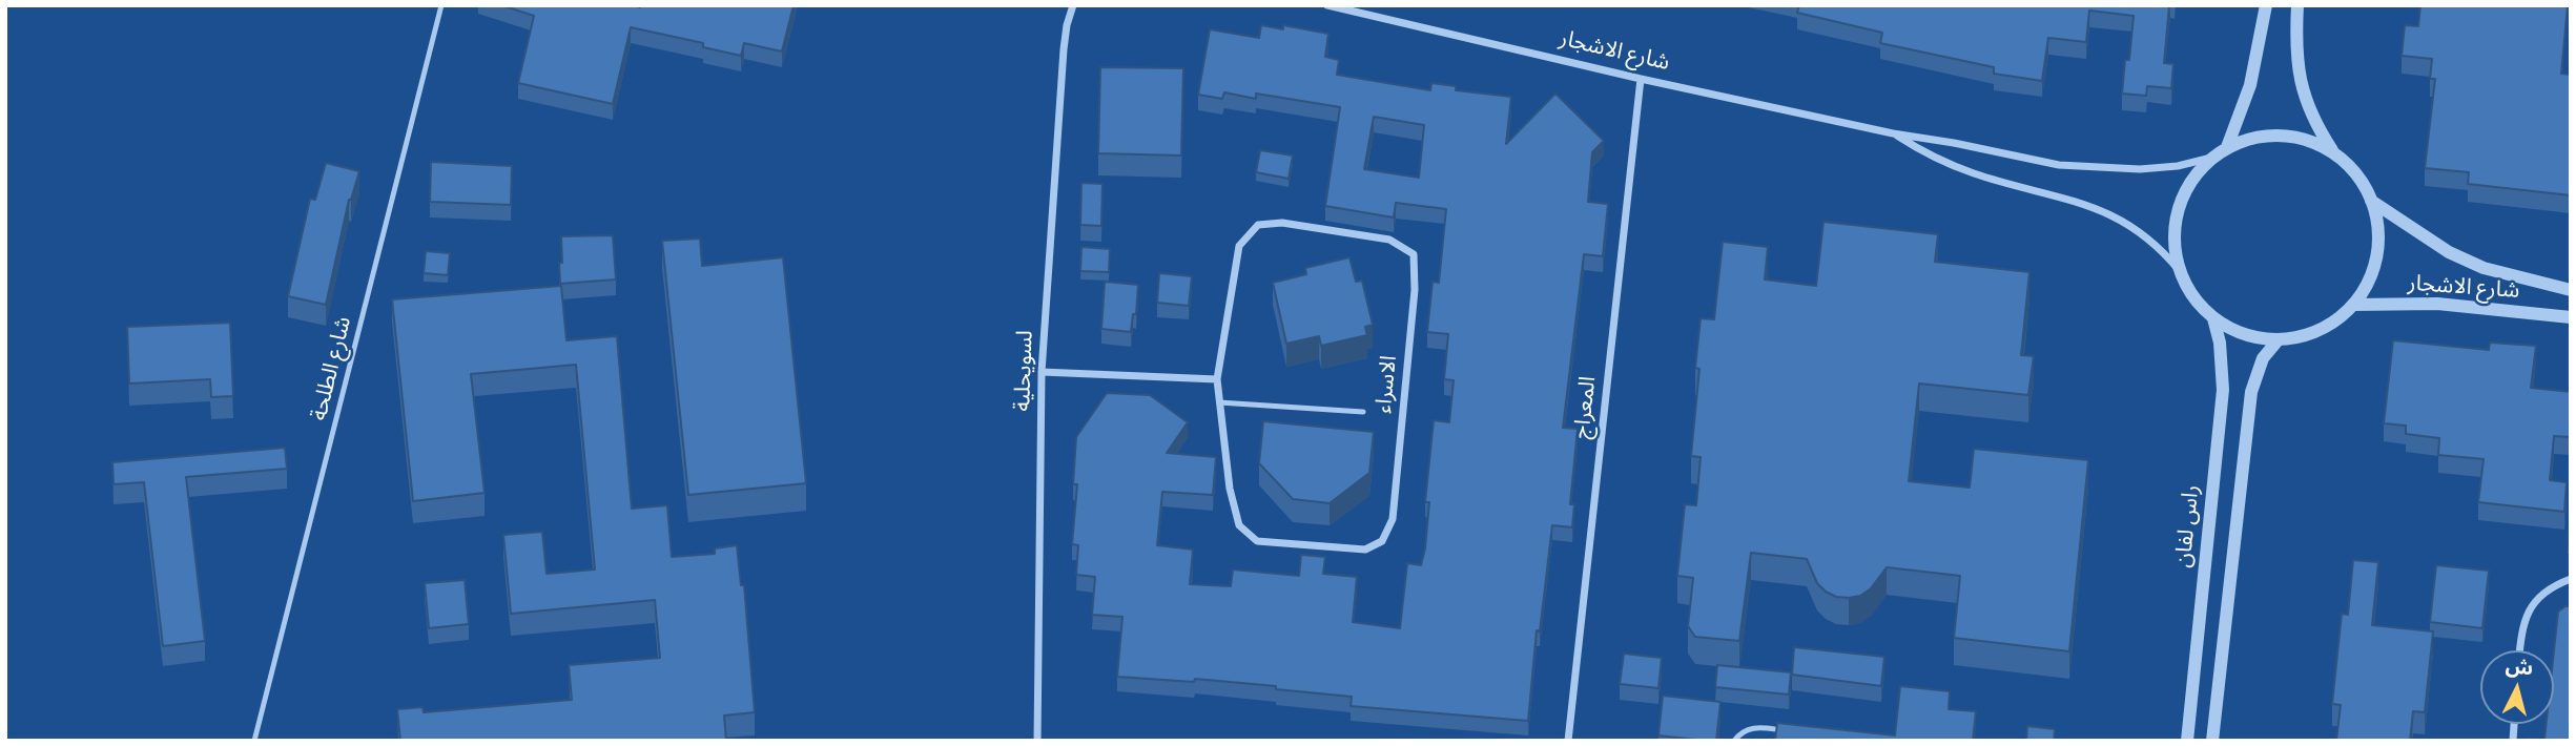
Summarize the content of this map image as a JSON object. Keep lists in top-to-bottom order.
{
  "streets": {
    "street": [
      "شارع الاشجار",
      "لسويحلية",
      "الاسراء",
      "المعراج",
      "راس لفان"
    ],
    "lane": ["شارع الطلحة"]
  },
  "crossings": [
    ["شارع الاشجار", "المعراج"],
    ["شارع الاشجار", "راس لفان"]
  ],
  "north": "top"
}
